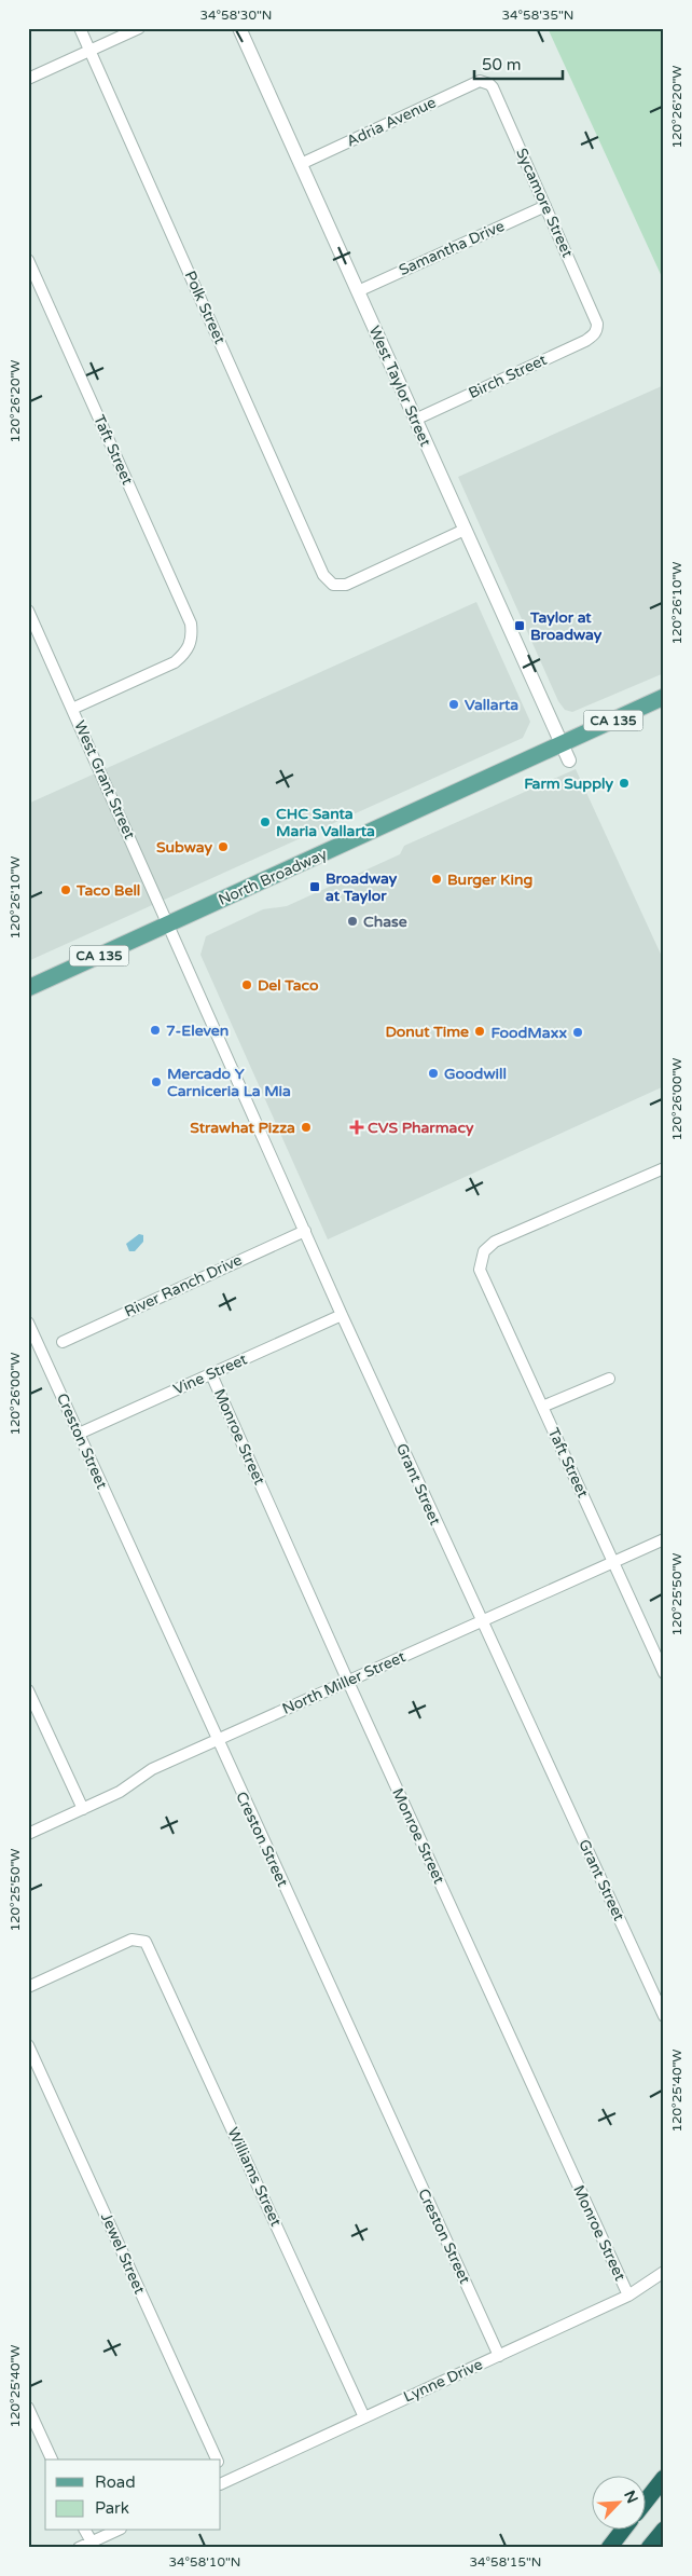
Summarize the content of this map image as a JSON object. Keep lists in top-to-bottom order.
{
  "streets": {
    "main road": ["CA 135", "North Broadway"],
    "street": [
      "Adria Avenue",
      "Sycamore Street",
      "Samantha Drive",
      "Polk Street",
      "Birch Street",
      "West Taylor Street",
      "Taft Street",
      "West Grant Street",
      "River Ranch Drive",
      "Vine Street",
      "Monroe Street",
      "Creston Street",
      "Grant Street",
      "North Miller Street",
      "Williams Street",
      "Jewel Street",
      "Lynne Drive"
    ]
  },
  "crossings": [
    ["Adria Avenue", "Sycamore Street"],
    ["Adria Avenue", "West Taylor Street"],
    ["Sycamore Street", "Samantha Drive"],
    ["Sycamore Street", "Birch Street"],
    ["Samantha Drive", "West Taylor Street"],
    ["Polk Street", "West Taylor Street"],
    ["Birch Street", "West Taylor Street"],
    ["West Taylor Street", "North Broadway"],
    ["Taft Street", "West Grant Street"],
    ["Taft Street", "North Miller Street"],
    ["West Grant Street", "North Broadway"],
    ["West Grant Street", "Grant Street"],
    ["River Ranch Drive", "Grant Street"],
    ["Vine Street", "Monroe Street"],
    ["Vine Street", "Creston Street"],
    ["Vine Street", "Grant Street"],
    ["Monroe Street", "North Miller Street"],
    ["Monroe Street", "Lynne Drive"],
    ["Creston Street", "North Miller Street"],
    ["Creston Street", "Lynne Drive"],
    ["Grant Street", "North Miller Street"],
    ["Williams Street", "Lynne Drive"]
  ],
  "places": {
    "transit": ["Taylor at Broadway", "Broadway at Taylor"],
    "other": [
      "Vallarta",
      "Farm Supply",
      "CHC Santa Maria Vallarta",
      "Subway",
      "Burger King",
      "Taco Bell",
      "Chase",
      "Del Taco",
      "7-Eleven",
      "Donut Time",
      "FoodMaxx",
      "Goodwill",
      "Mercado Y Carniceria La Mia",
      "Strawhat Pizza"
    ],
    "health": ["CVS Pharmacy"]
  },
  "legend": ["Road", "Park"],
  "scale_bar": "50 m",
  "north": "top right",
  "coordinates": [
    "34°58'30\"N",
    "34°58'35\"N",
    "120°26'20\"W",
    "120°26'10\"W",
    "120°26'00\"W",
    "120°25'50\"W",
    "120°25'40\"W",
    "34°58'10\"N",
    "34°58'15\"N"
  ]
}
